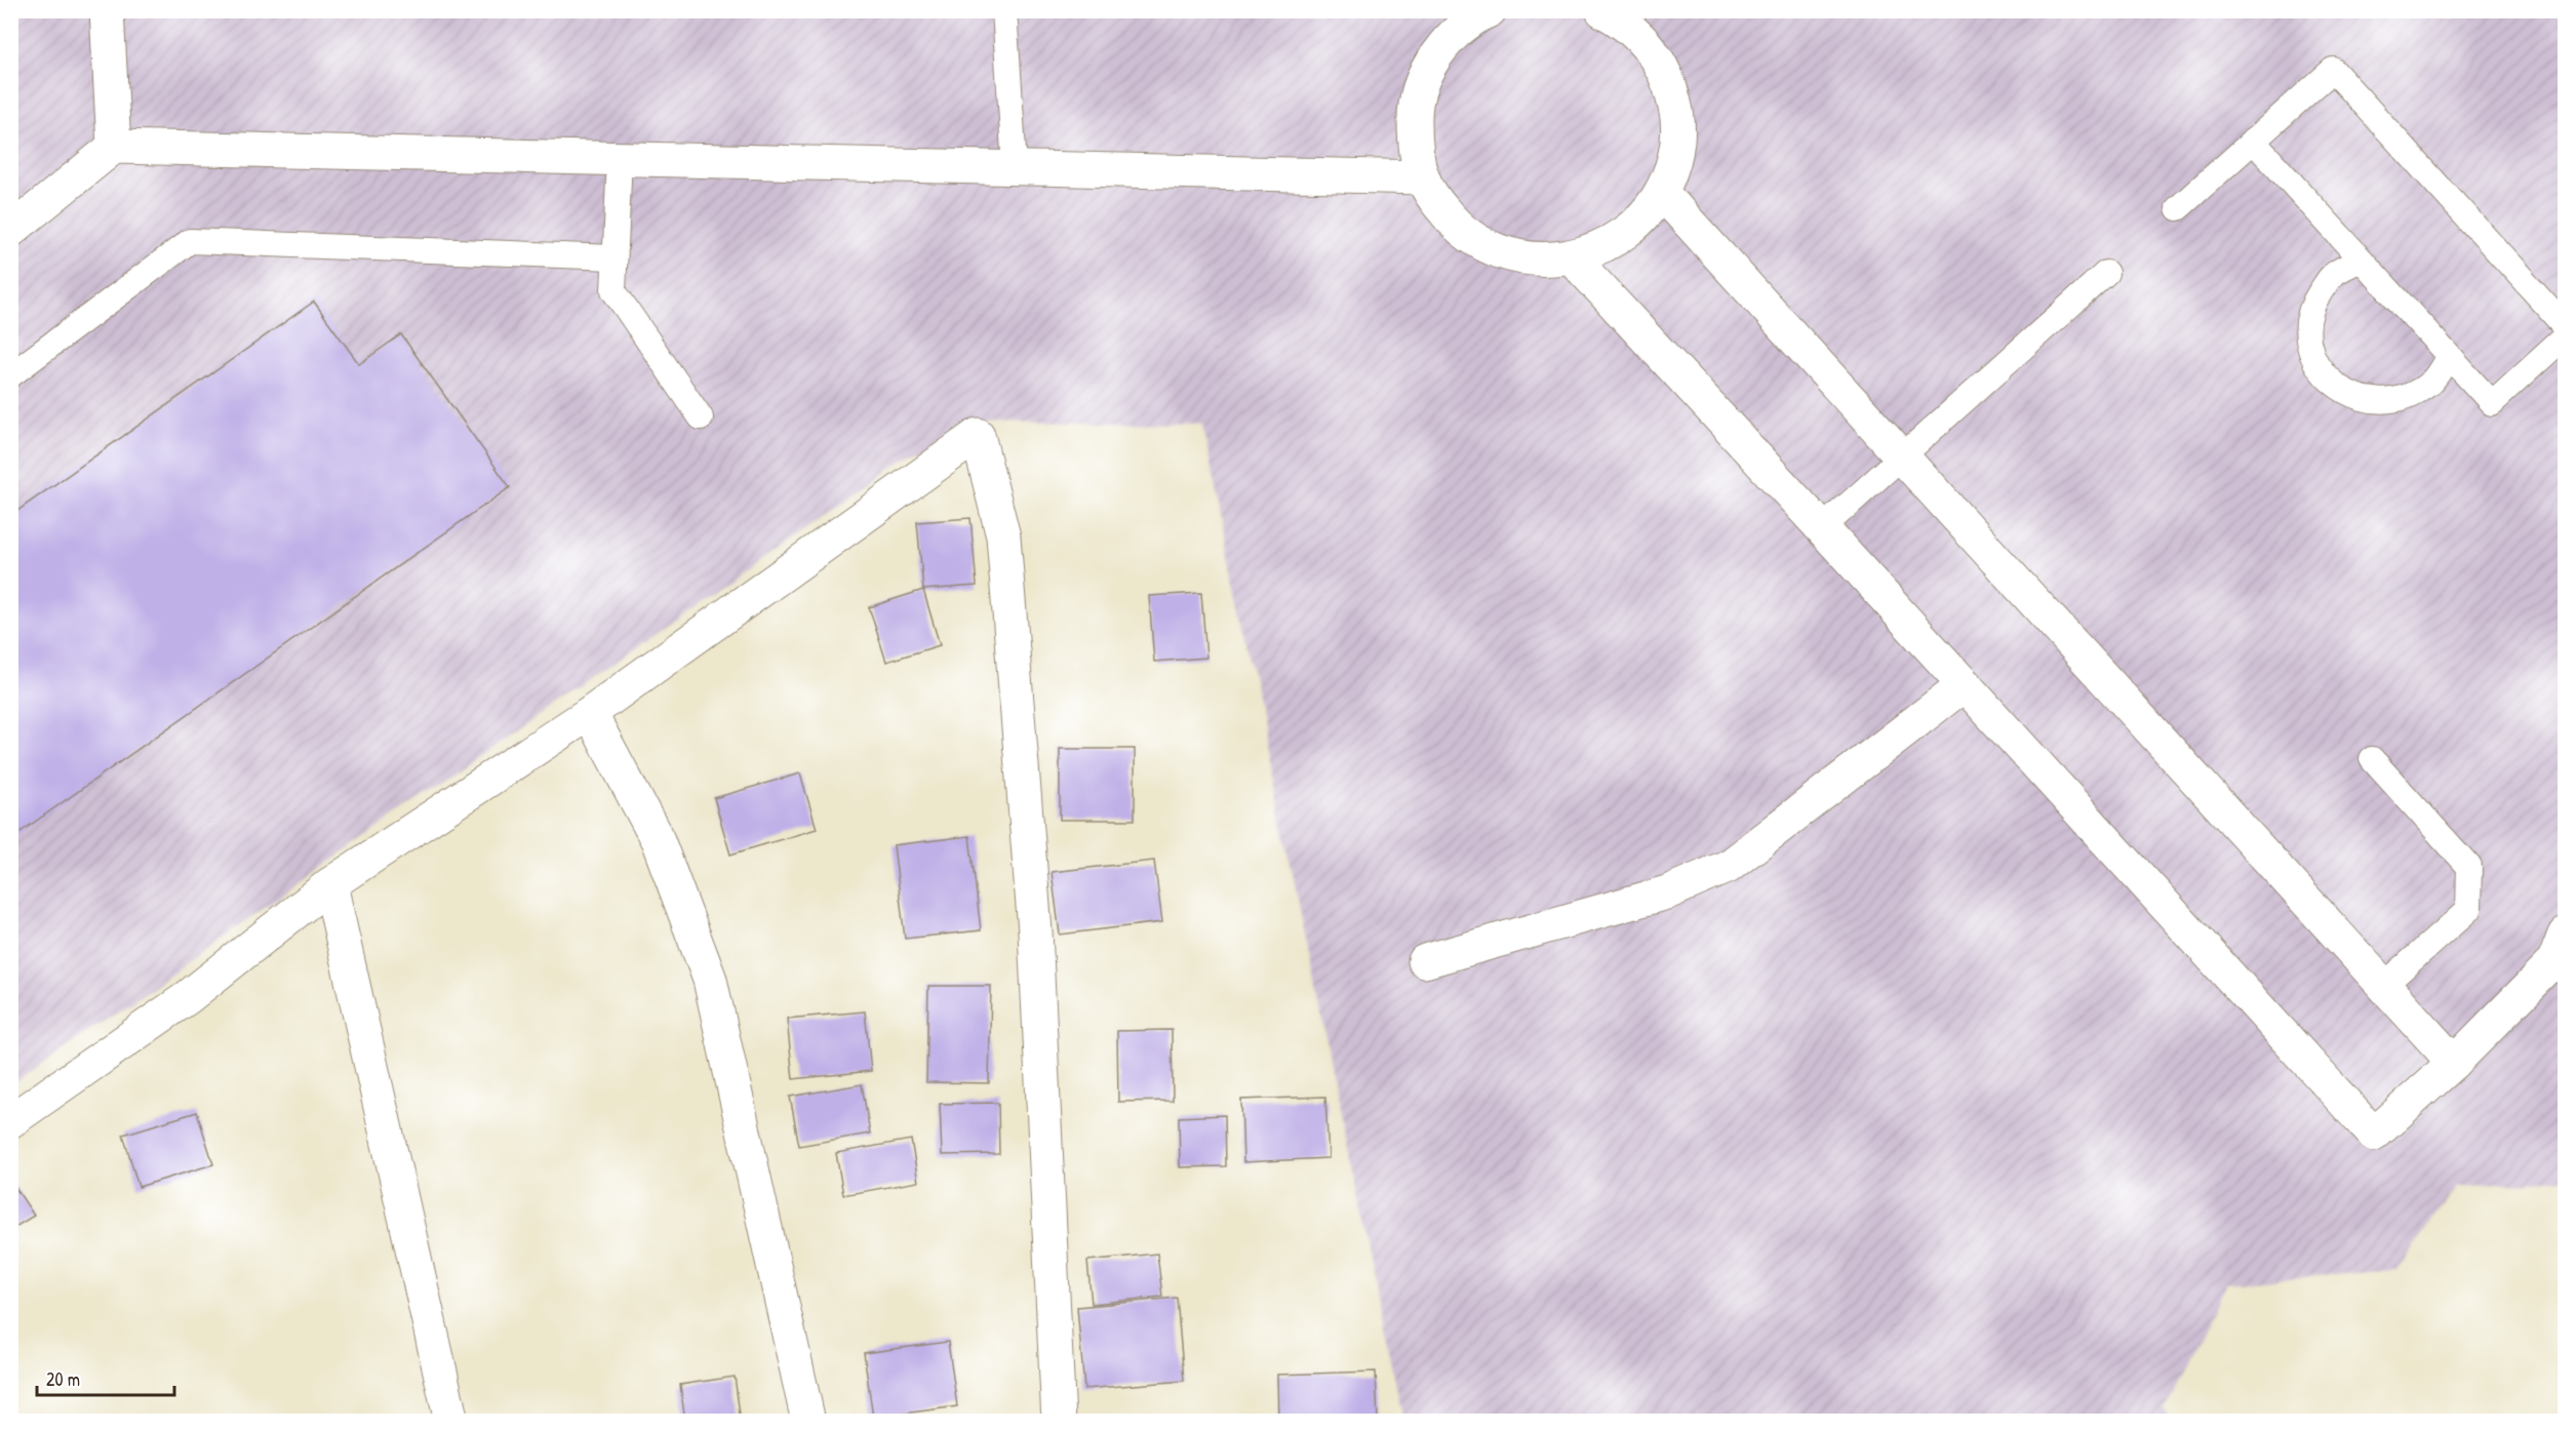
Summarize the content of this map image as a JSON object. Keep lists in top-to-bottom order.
{
  "scale_bar": "20 m"
}
